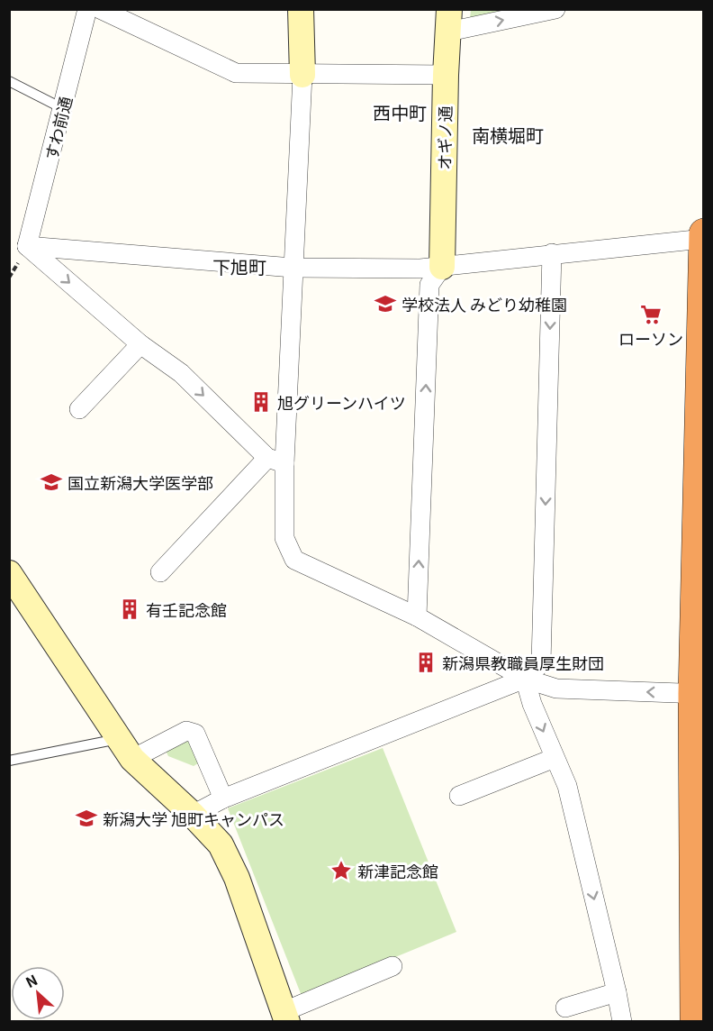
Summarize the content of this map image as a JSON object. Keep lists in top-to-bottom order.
{
  "streets": {
    "street": ["すわ前通", "オギノ通"]
  },
  "districts": ["西中町", "南横堀町", "下旭町"],
  "places": {
    "school or university": ["学校法人 みどり幼稚園", "国立新潟大学医学部", "新潟大学 旭町キャンパス"],
    "supermarket": ["ローソン"],
    "building": ["旭グリーンハイツ", "有壬記念館", "新潟県教職員厚生財団"],
    "place": ["新津記念館"]
  },
  "north": "top left"
}
